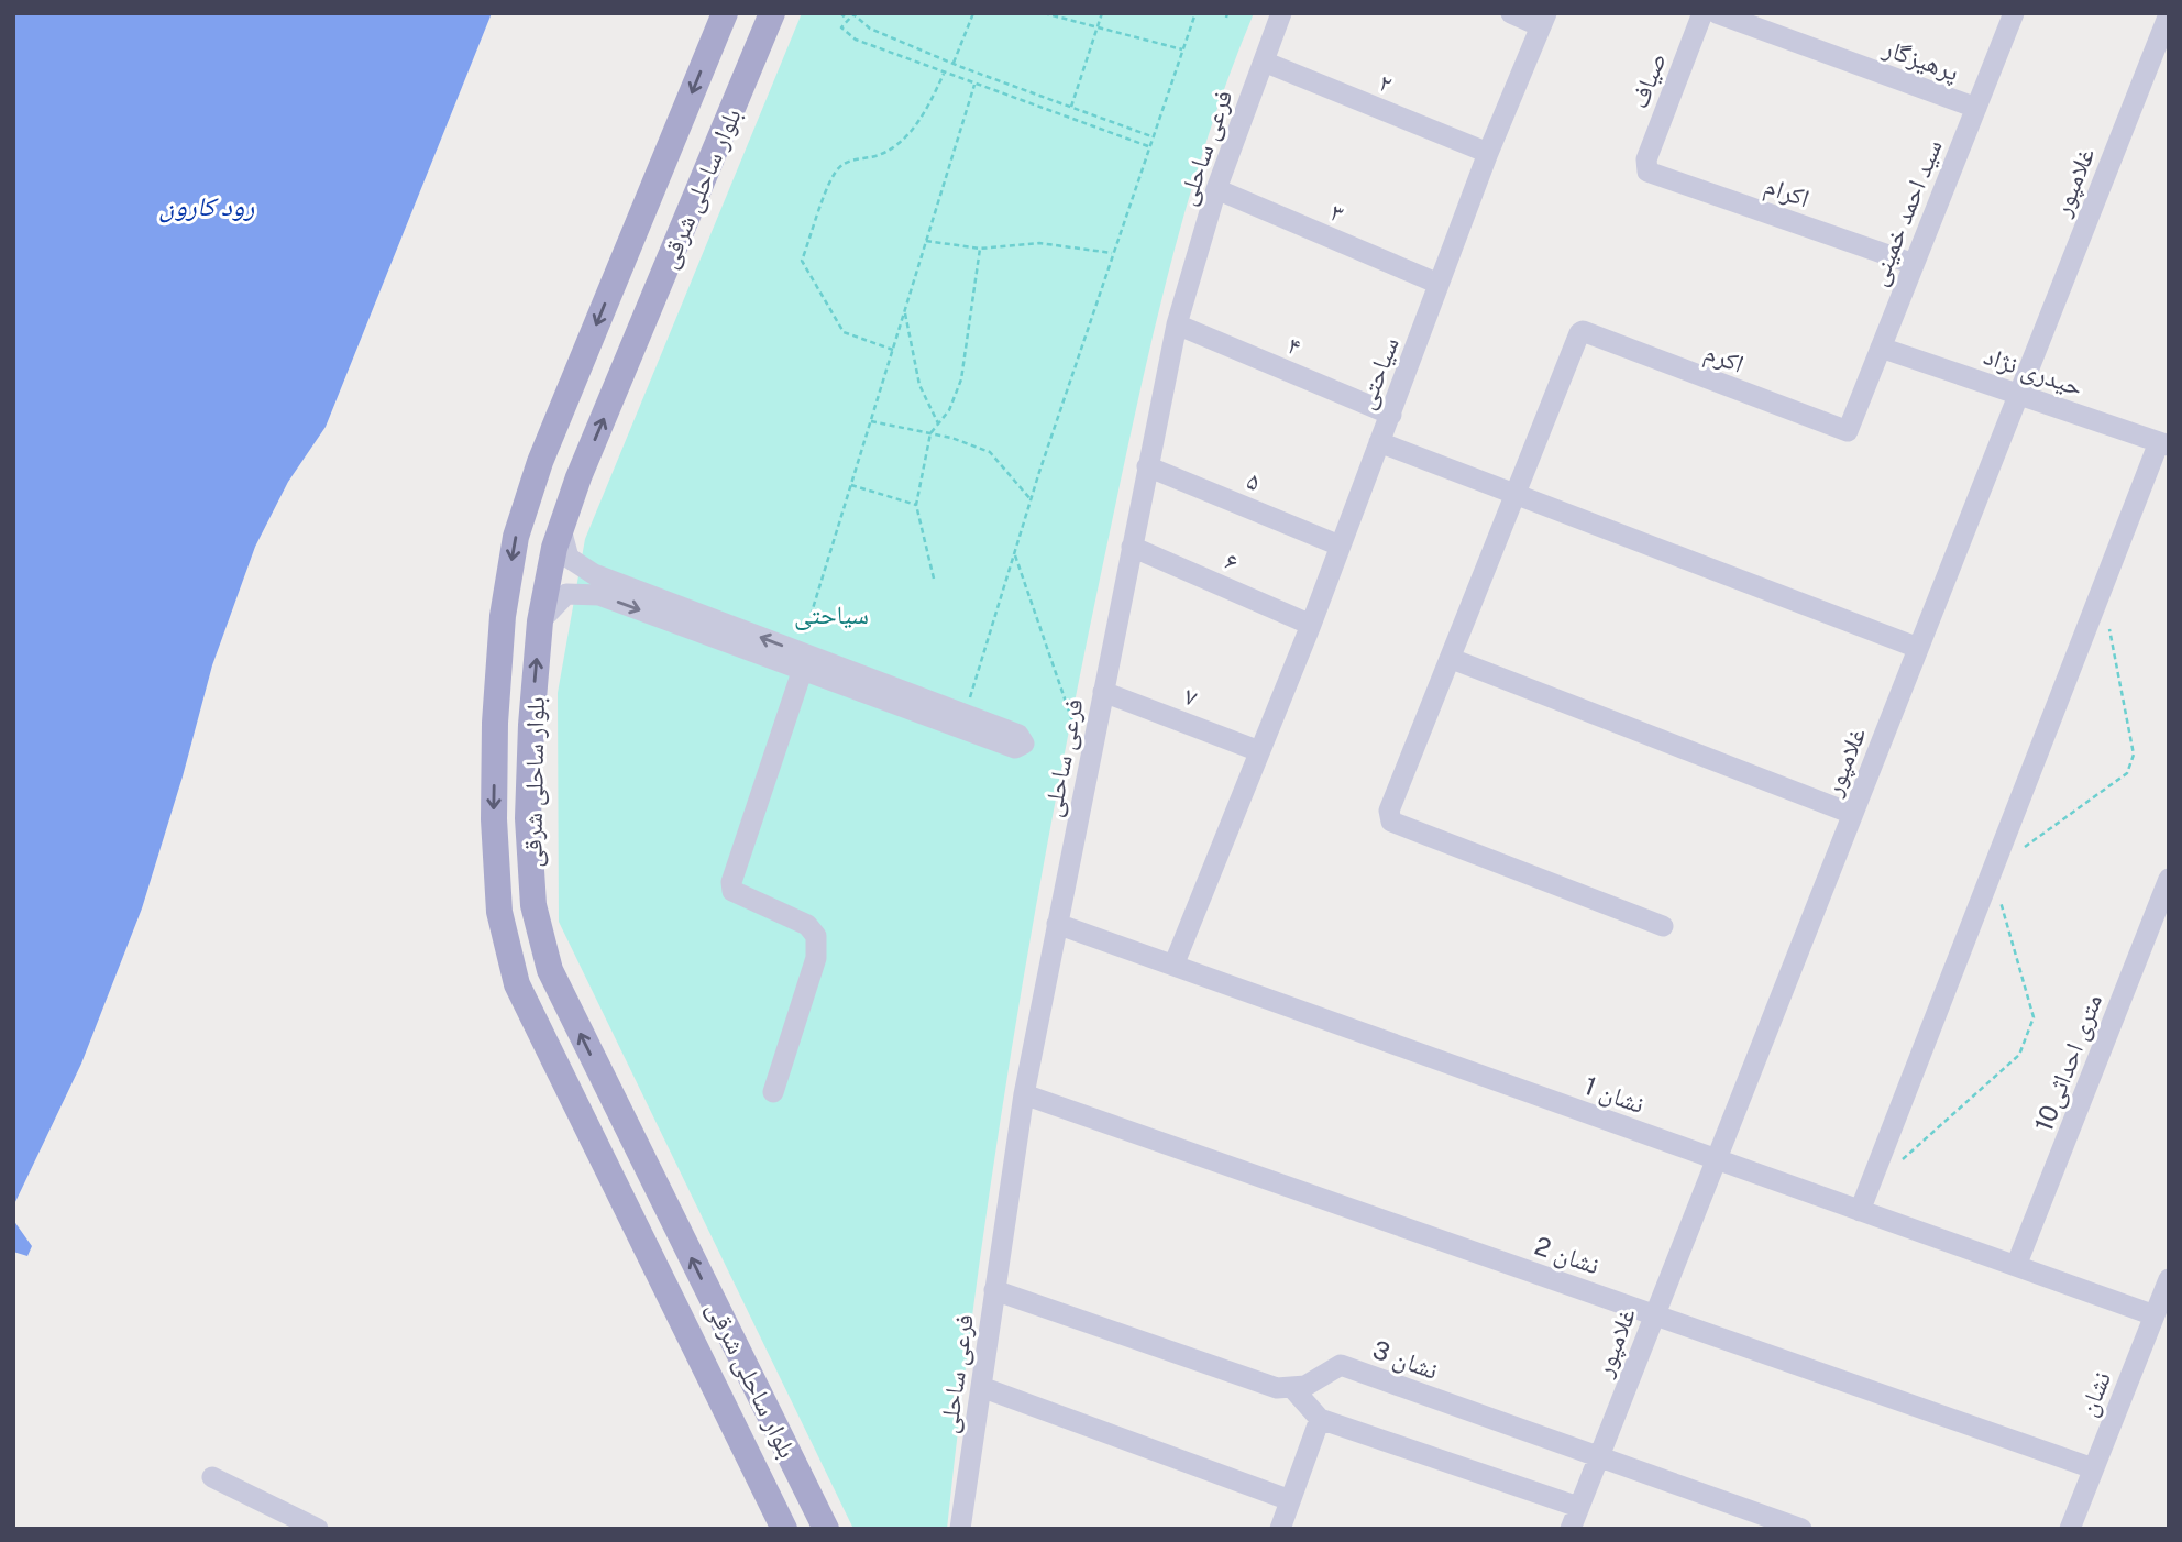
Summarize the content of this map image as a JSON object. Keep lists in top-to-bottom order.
{
  "streets": {
    "main road": ["بلوار ساحلی شرقی"],
    "street": [
      "پرهیزگار",
      "صیاف",
      "۲",
      "فرعی ساحلی",
      "غلامپور",
      "اکرام",
      "۳",
      "سید احمد خمینی",
      "۴",
      "اکرم",
      "حیدری نژاد",
      "سیاحتی",
      "۵",
      "۶",
      "۷",
      "10متری احداثی",
      "نشان 1",
      "نشان 2",
      "نشان 3",
      "نشان"
    ]
  },
  "crossings": [
    ["پرهیزگار", "سید احمد خمینی"],
    ["صیاف", "اکرام"],
    ["۲", "فرعی ساحلی"],
    ["۲", "سیاحتی"],
    ["فرعی ساحلی", "۳"],
    ["فرعی ساحلی", "۴"],
    ["فرعی ساحلی", "۵"],
    ["فرعی ساحلی", "۶"],
    ["فرعی ساحلی", "۷"],
    ["فرعی ساحلی", "نشان 1"],
    ["فرعی ساحلی", "نشان 2"],
    ["غلامپور", "حیدری نژاد"],
    ["غلامپور", "نشان 1"],
    ["غلامپور", "نشان 2"],
    ["غلامپور", "نشان 3"],
    ["اکرام", "سید احمد خمینی"],
    ["۳", "سیاحتی"],
    ["سید احمد خمینی", "اکرم"],
    ["سید احمد خمینی", "حیدری نژاد"],
    ["۴", "سیاحتی"],
    ["سیاحتی", "۵"],
    ["سیاحتی", "۶"],
    ["سیاحتی", "۷"],
    ["سیاحتی", "نشان 1"],
    ["10متری احداثی", "نشان 1"],
    ["نشان 1", "نشان"],
    ["نشان 2", "نشان"]
  ],
  "water": ["رود کارون"],
  "parks": ["سیاحتی"]
}
